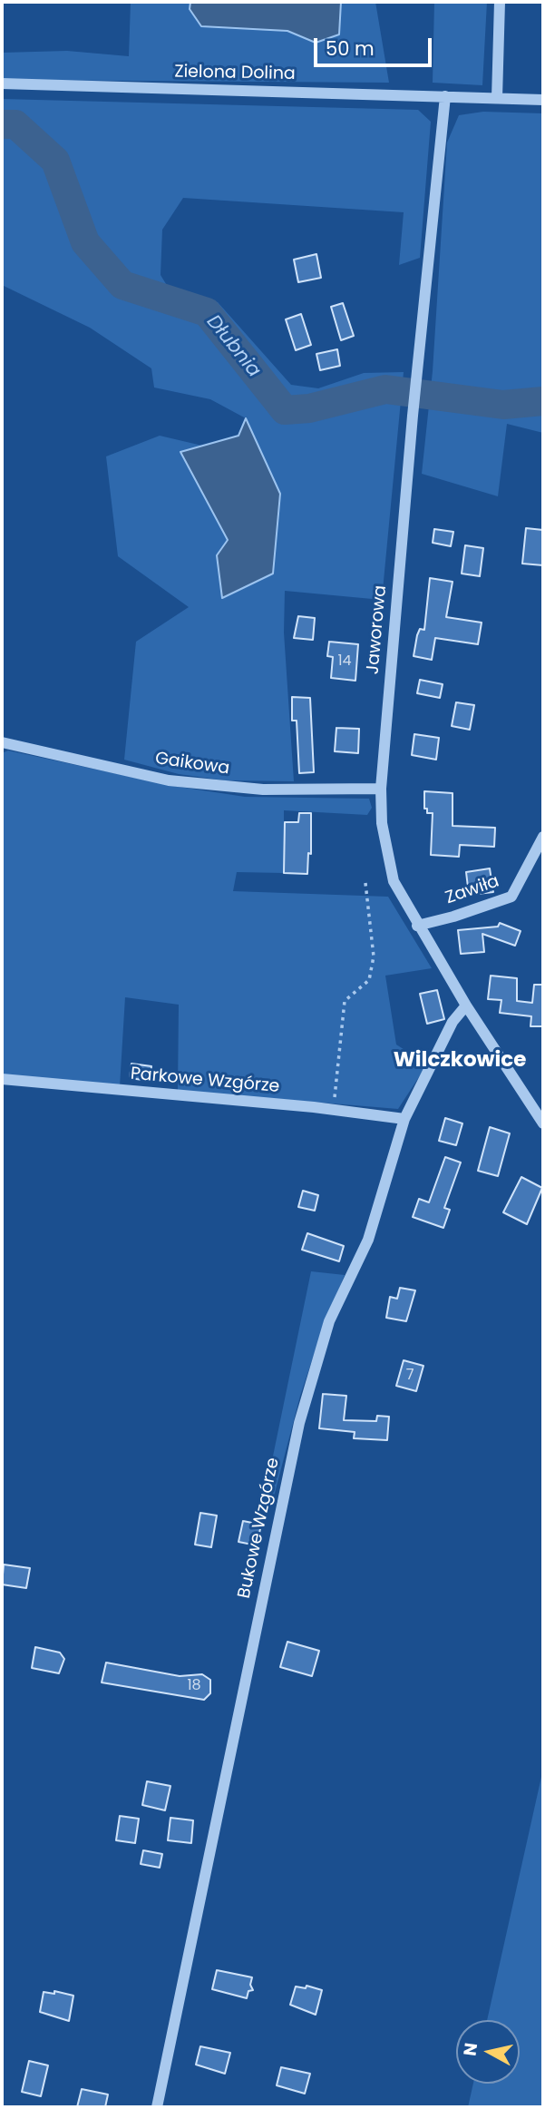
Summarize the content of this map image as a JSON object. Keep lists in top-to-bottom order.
{
  "streets": {
    "street": [
      "Zielona Dolina",
      "Jaworowa",
      "Gaikowa",
      "Zawiła",
      "Parkowe Wzgórze",
      "Bukowe Wzgórze"
    ]
  },
  "crossings": [
    ["Zielona Dolina", "Jaworowa"],
    ["Jaworowa", "Gaikowa"],
    ["Jaworowa", "Zawiła"],
    ["Jaworowa", "Bukowe Wzgórze"],
    ["Parkowe Wzgórze", "Bukowe Wzgórze"]
  ],
  "districts": ["Wilczkowice"],
  "water": ["Dłubnia"],
  "house_numbers": ["14", "7", "18"],
  "scale_bar": "50 m",
  "north": "left"
}
